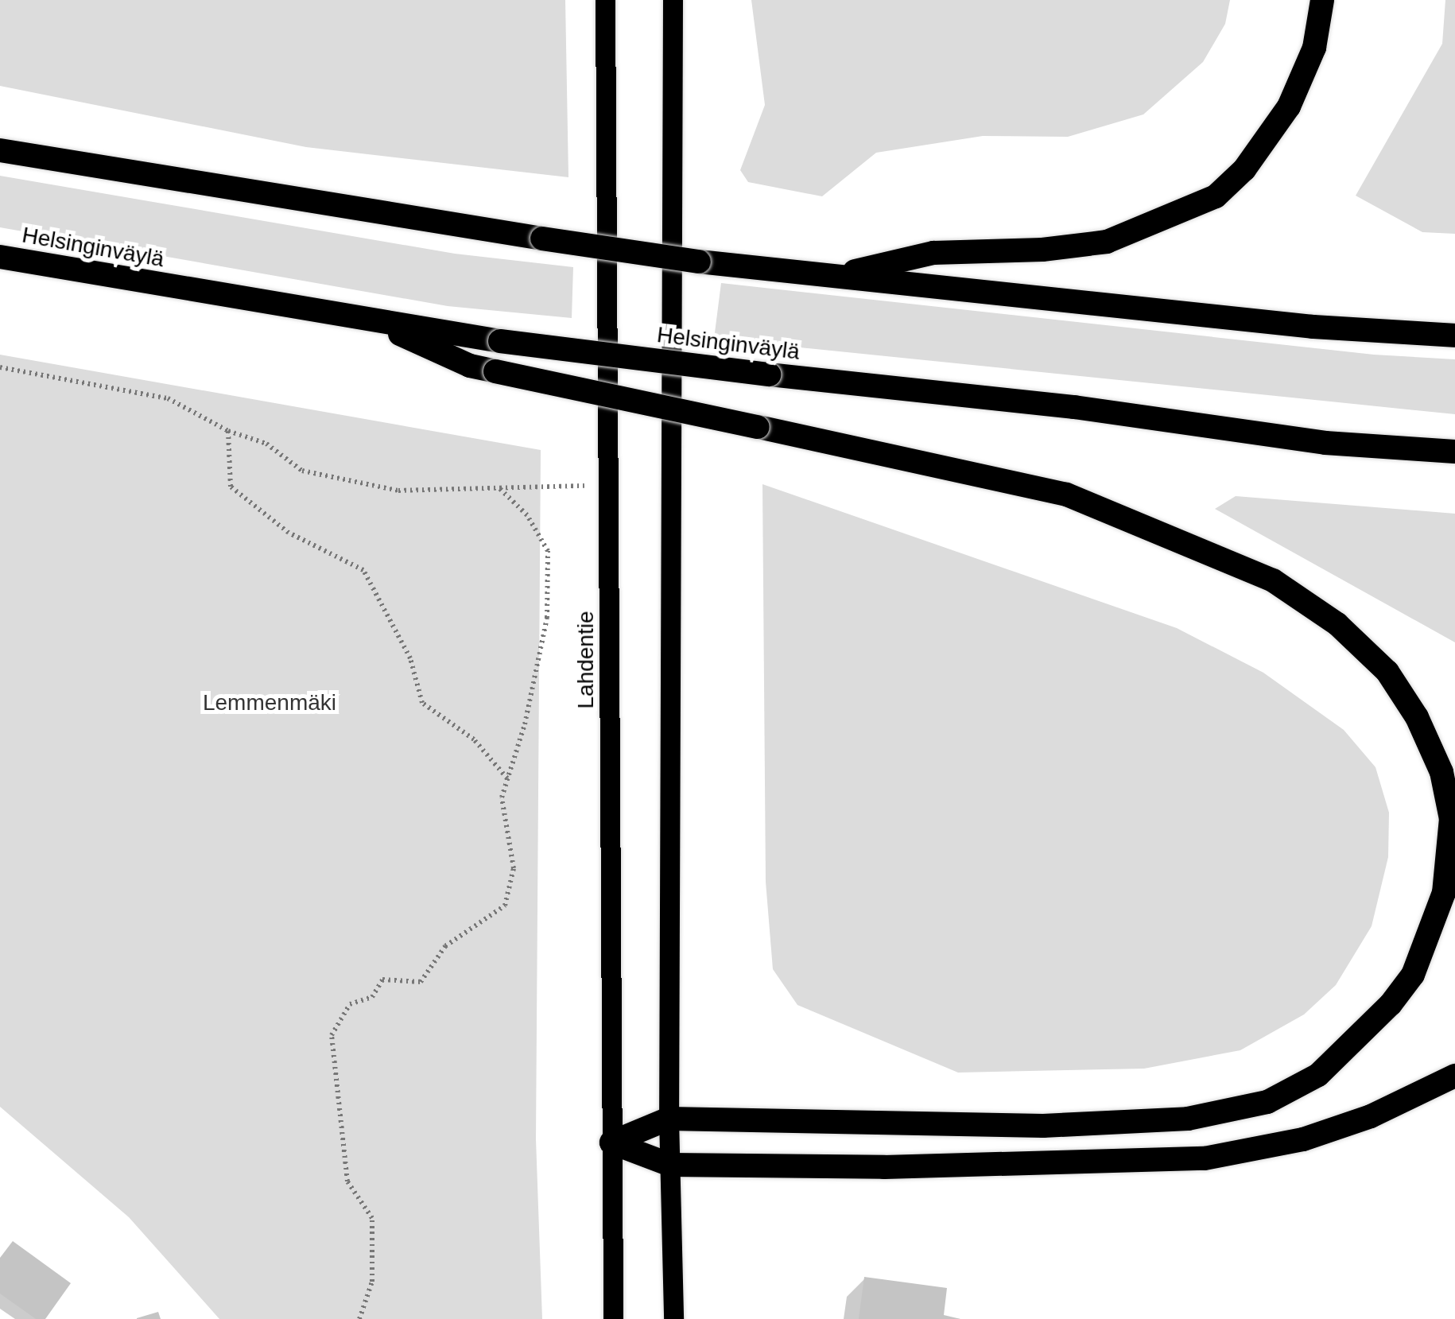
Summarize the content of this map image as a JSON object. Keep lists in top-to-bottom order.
{
  "streets": {
    "highway": ["Helsinginväylä"],
    "main road": ["Lahdentie"]
  },
  "parks": ["Lemmenmäki"]
}
